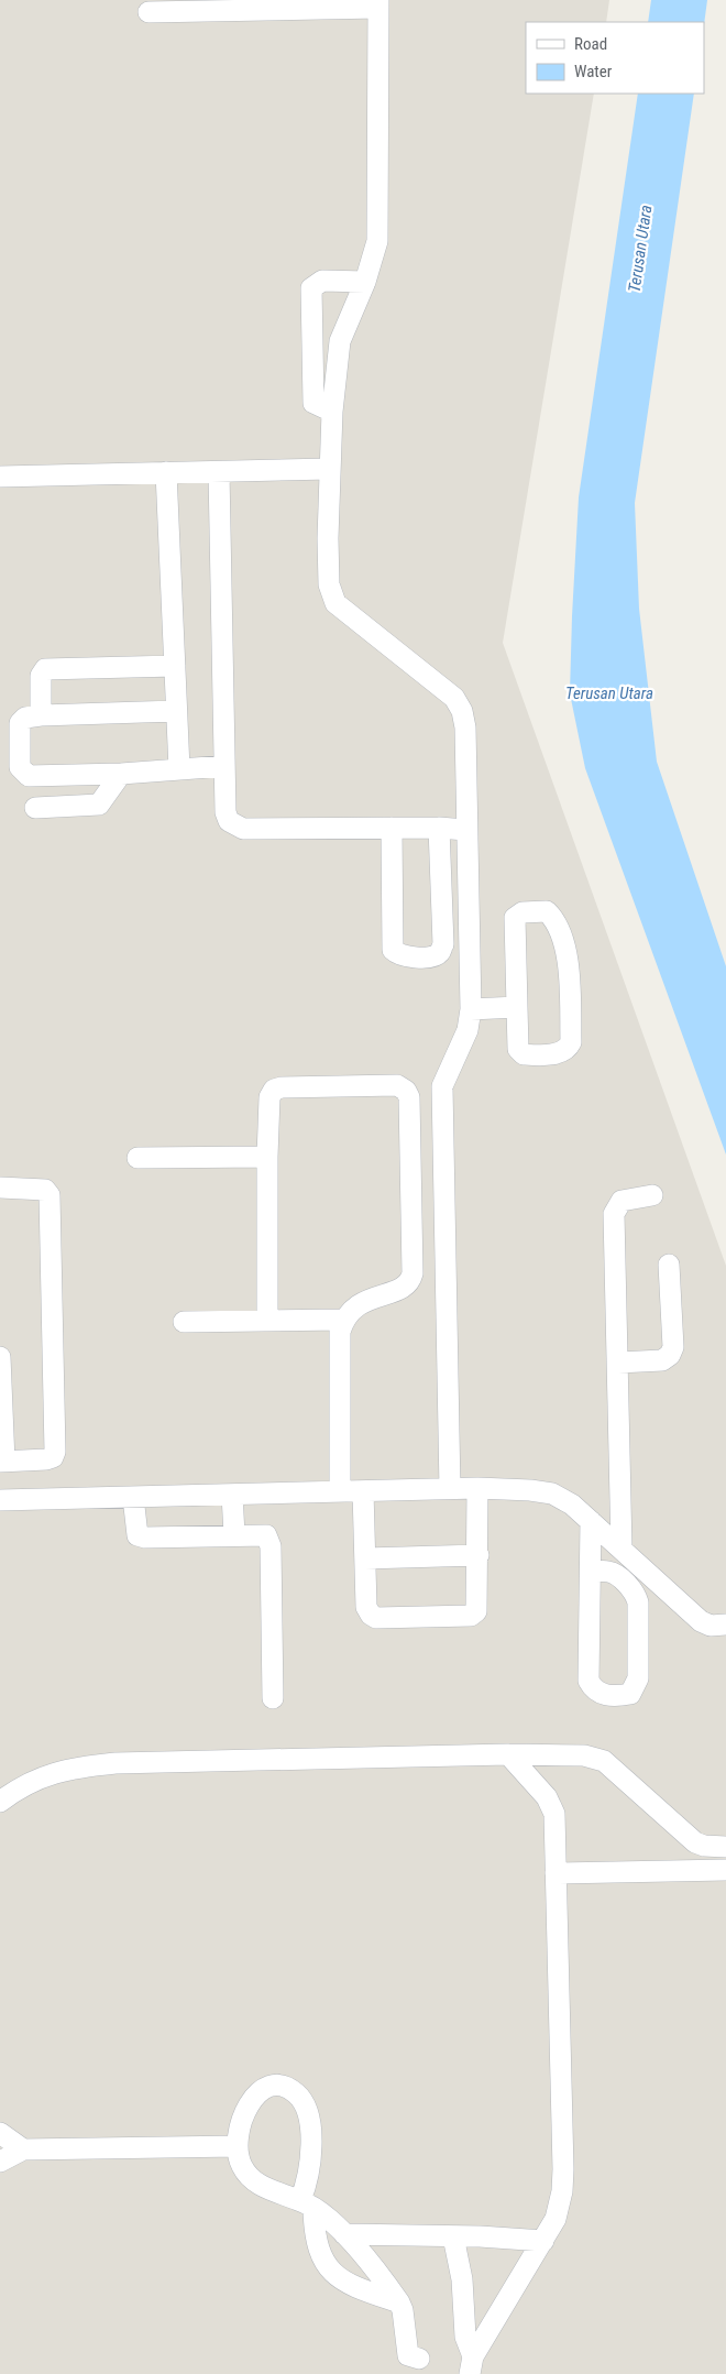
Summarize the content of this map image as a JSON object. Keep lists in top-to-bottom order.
{
  "water": ["Terusan Utara"],
  "legend": ["Road", "Water"]
}
